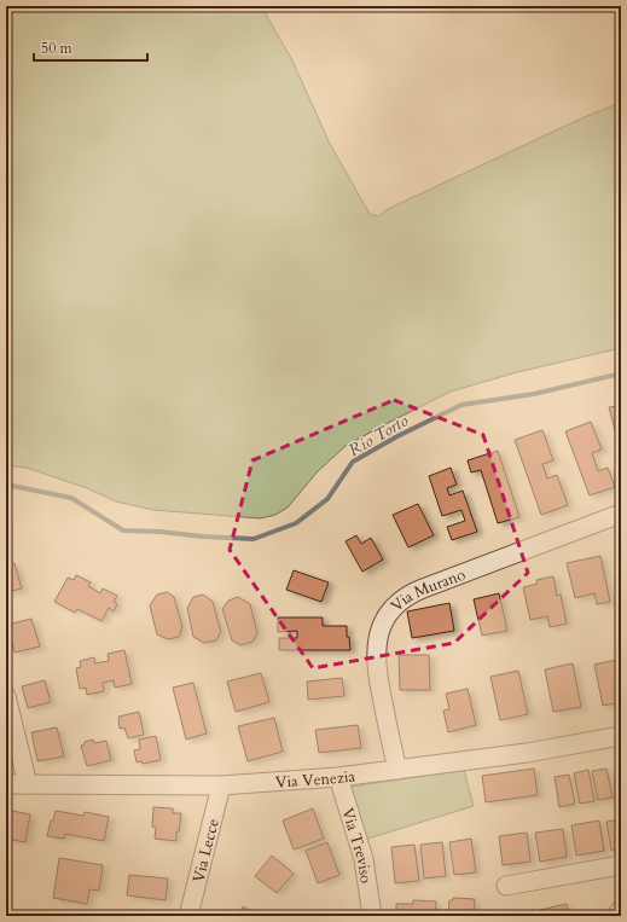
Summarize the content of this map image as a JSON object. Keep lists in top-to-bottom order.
{
  "streets": {
    "street": [
      "Via Murano",
      "Via Venezia",
      "Via Treviso",
      "Via Lecce"
    ]
  },
  "crossings": [
    ["Via Murano", "Via Venezia"],
    ["Via Venezia", "Via Treviso"],
    ["Via Venezia", "Via Lecce"]
  ],
  "water": ["Rio Torto"],
  "scale_bar": "50 m"
}
